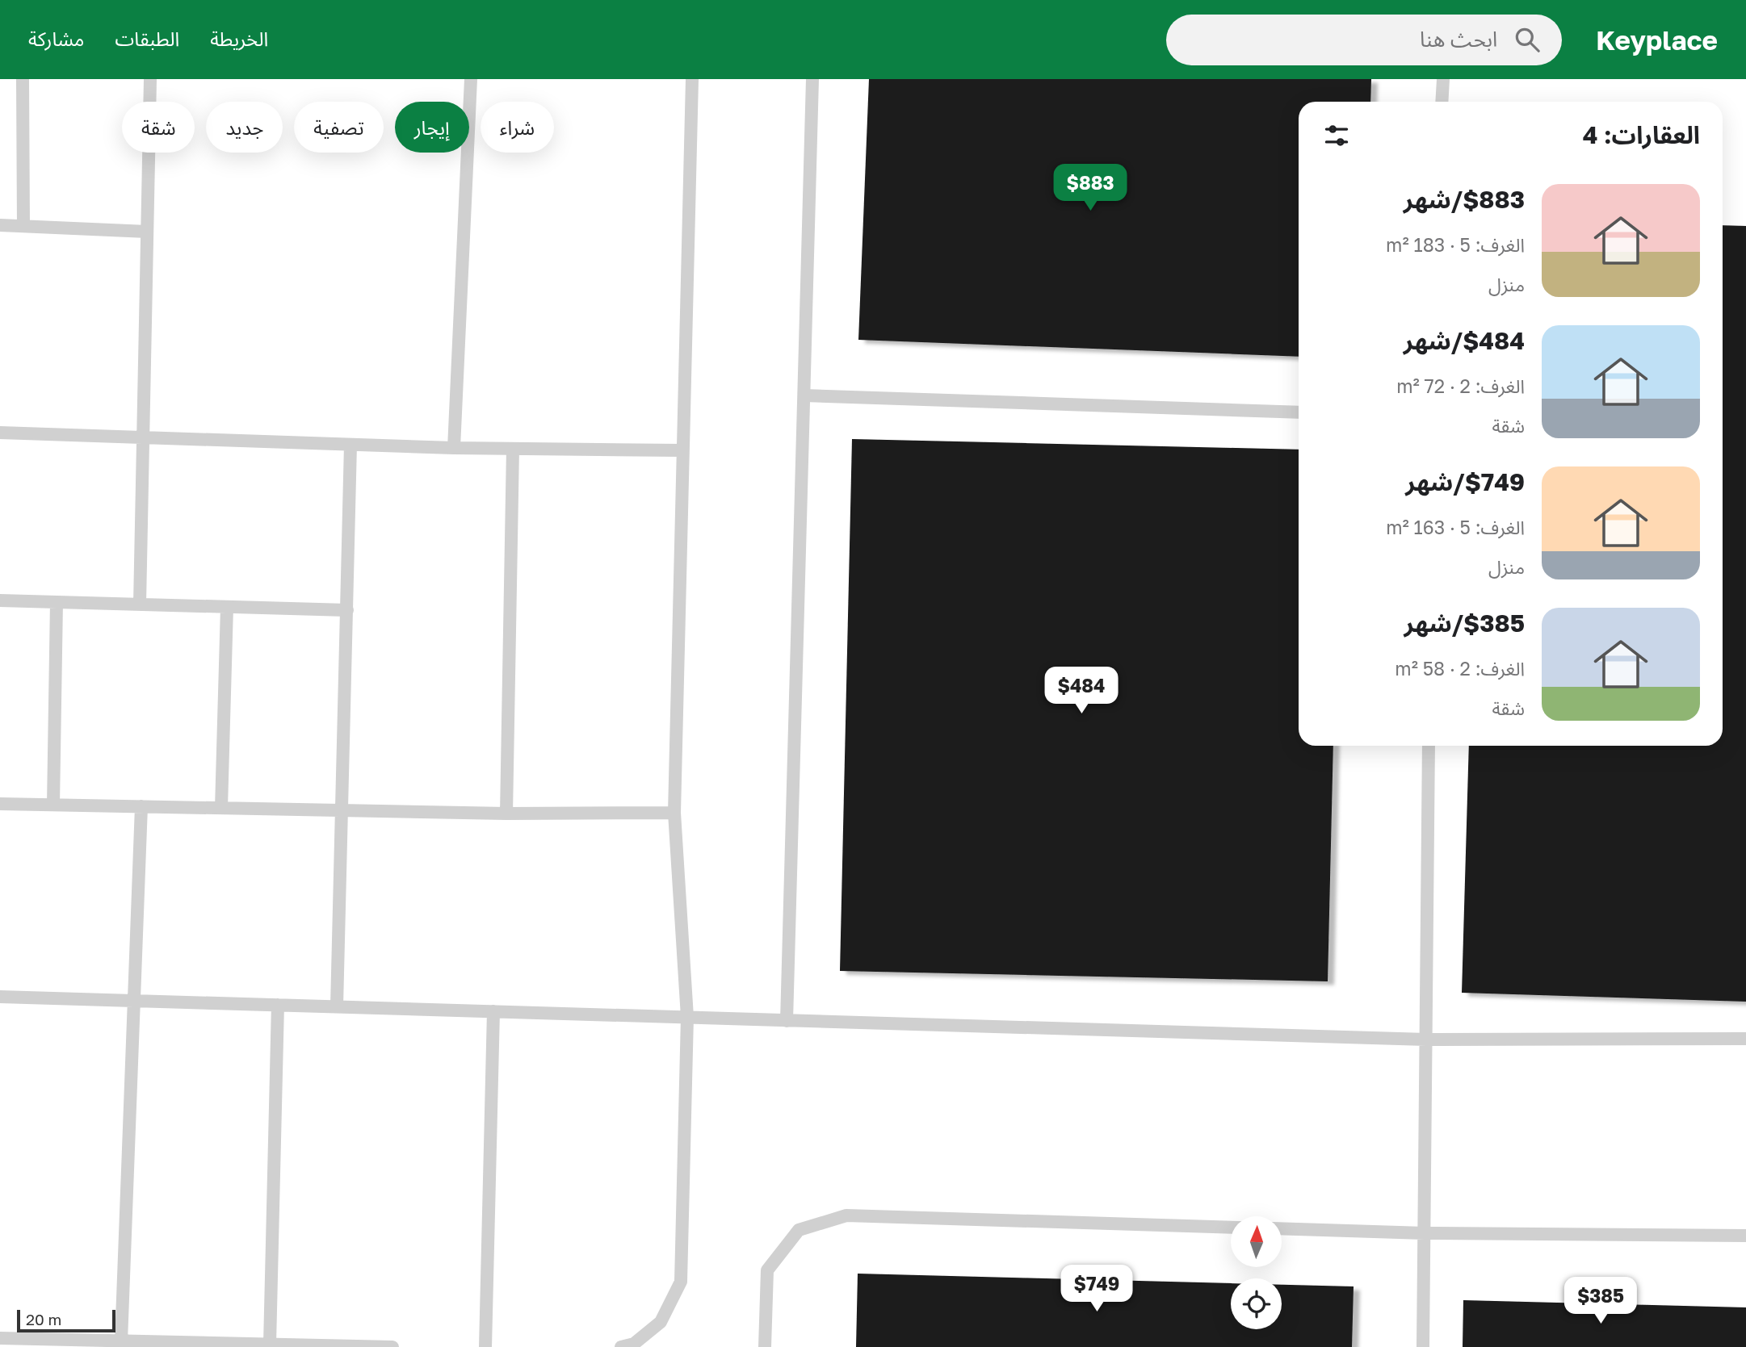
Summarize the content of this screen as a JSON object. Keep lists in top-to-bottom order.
{
  "scale_bar": "20 m",
  "north": "top",
  "page": {
    "header": "Keyplace",
    "search": "ابحث هنا",
    "nav": ["الخريطة", "الطبقات", "مشاركة"],
    "chip": [
      "شراء",
      "إيجار",
      "تصفية",
      "جديد",
      "شقة"
    ],
    "heading": "العقارات: 4",
    "price": [
      "$883",
      "$484",
      "$749",
      "$385"
    ],
    "list": [
      {
        "name": "$883/شهر",
        "note": "الغرف: 5 · 183 m² · منزل"
      },
      {
        "name": "$484/شهر",
        "note": "الغرف: 2 · 72 m² · شقة"
      },
      {
        "name": "$749/شهر",
        "note": "الغرف: 5 · 163 m² · منزل"
      },
      {
        "name": "$385/شهر",
        "note": "الغرف: 2 · 58 m² · شقة"
      }
    ],
    "scale": "20 m"
  }
}
